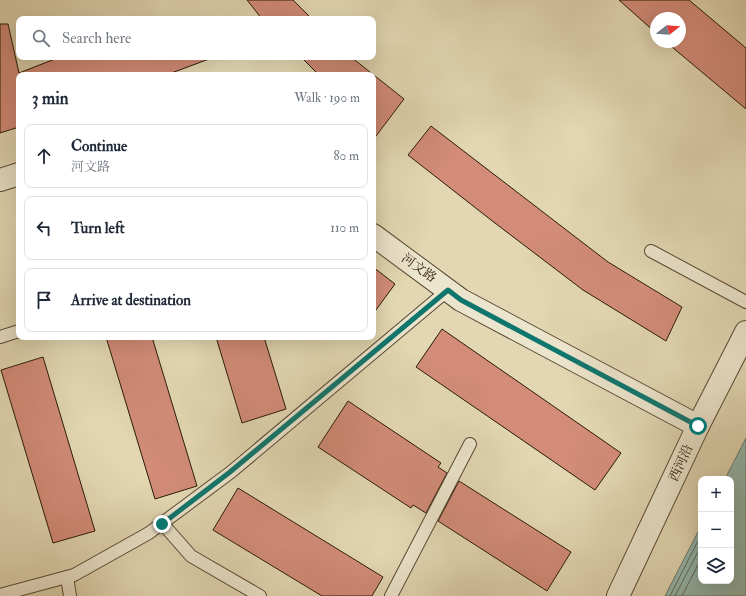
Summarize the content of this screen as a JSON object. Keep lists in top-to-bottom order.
{
  "streets": {
    "street": ["河文路", "西河沿"]
  },
  "crossings": [
    ["河文路", "西河沿"]
  ],
  "north": "right",
  "page": {
    "search": "Search here",
    "heading": ["3 min", "Walk · 190 m"],
    "list": [
      ["Continue", "河文路", "80 m"],
      ["Turn left", "110 m"],
      "Arrive at destination"
    ],
    "map_buttons": ["+", "−"]
  }
}
